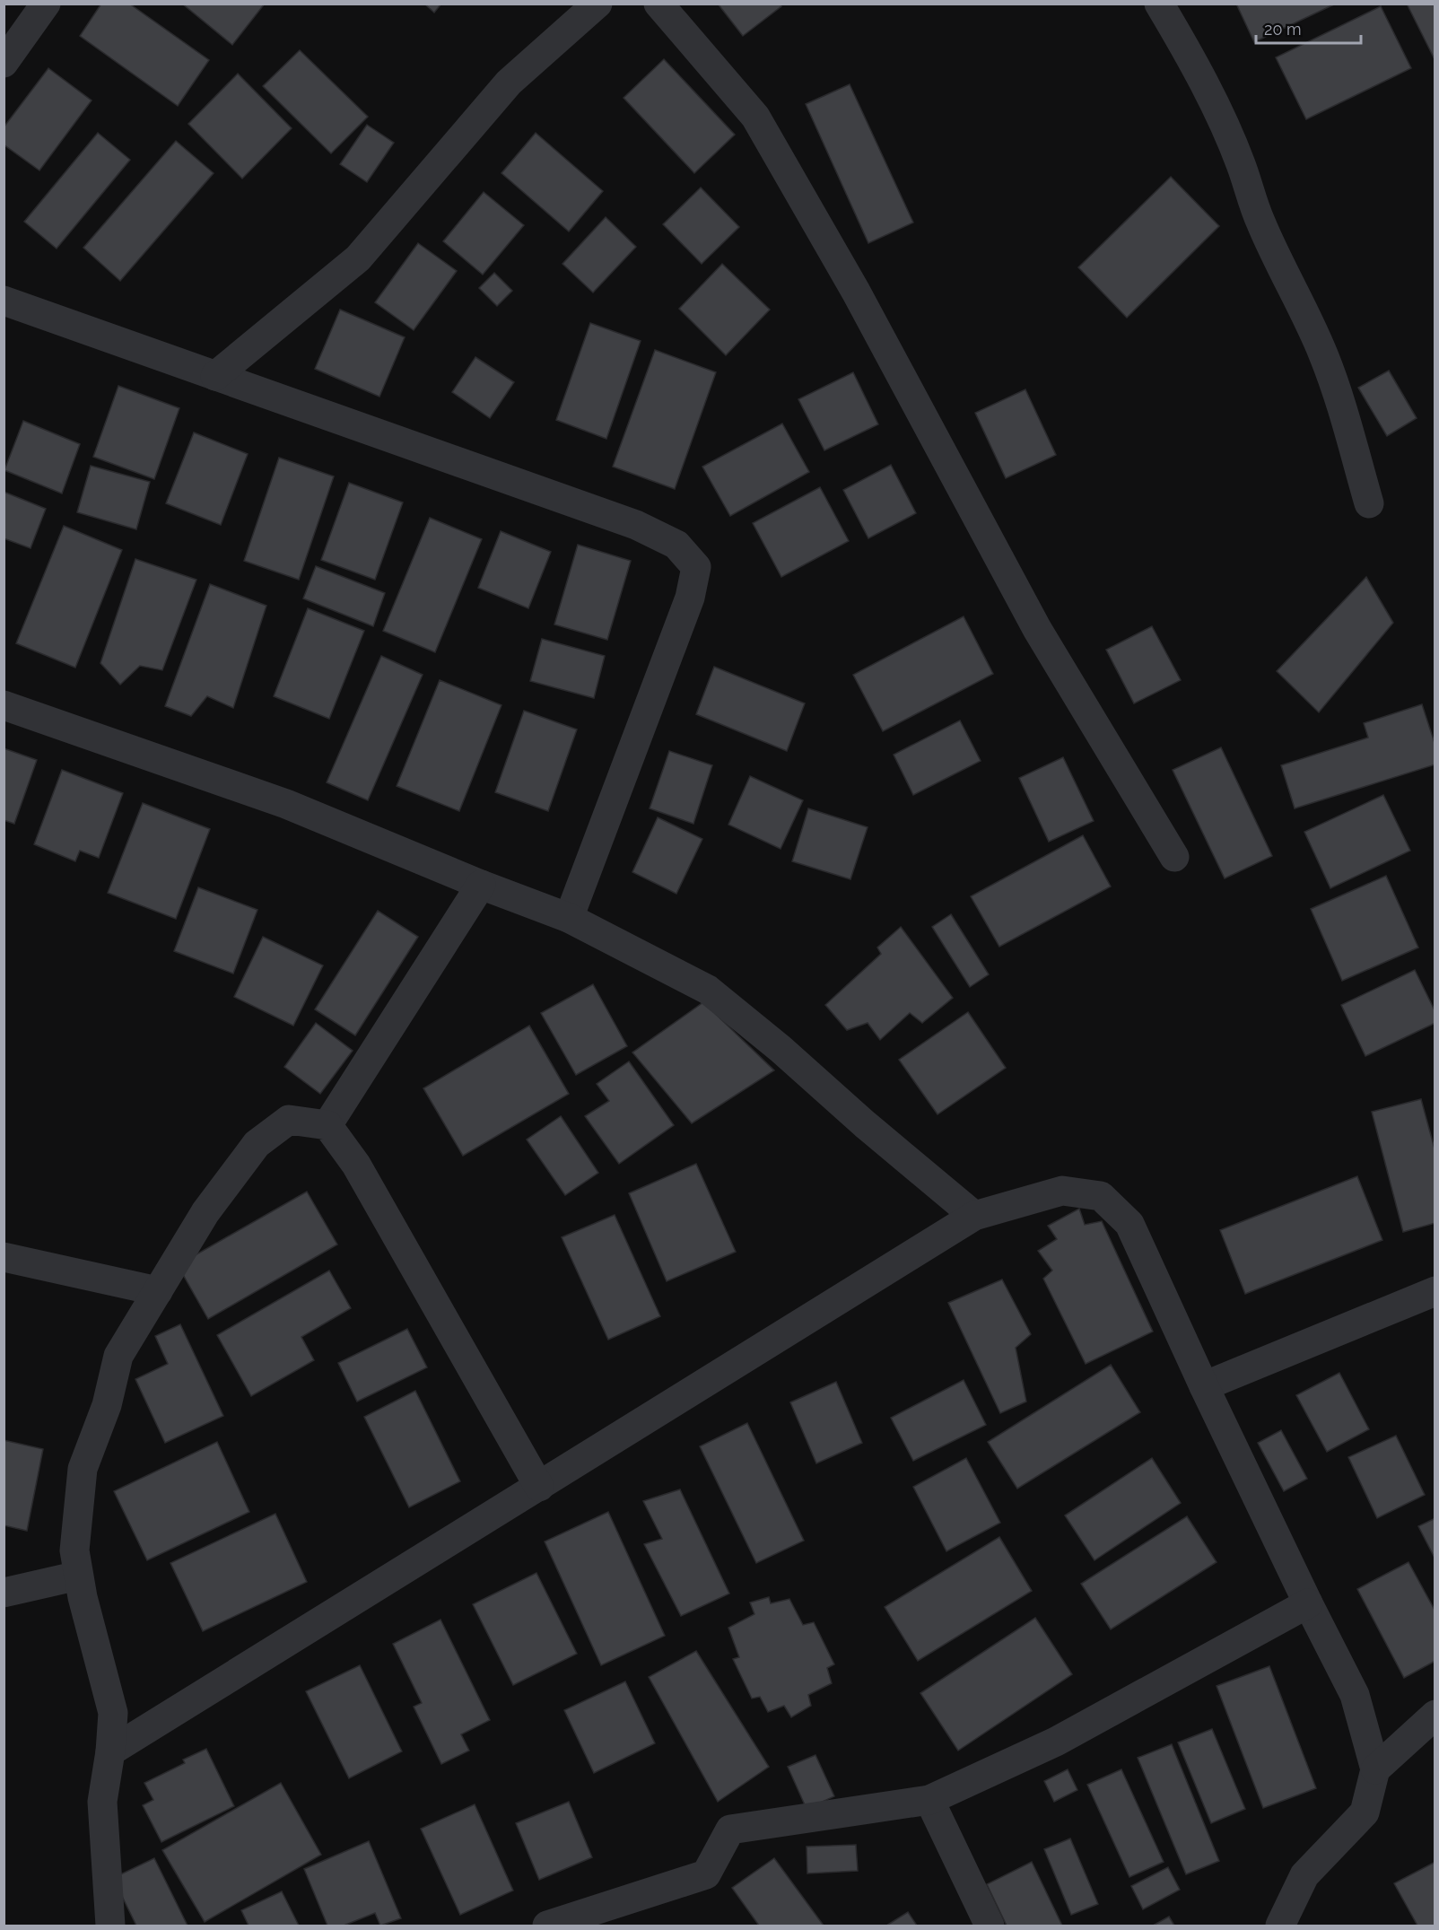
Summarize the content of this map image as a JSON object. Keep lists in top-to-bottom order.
{
  "scale_bar": "20 m"
}
